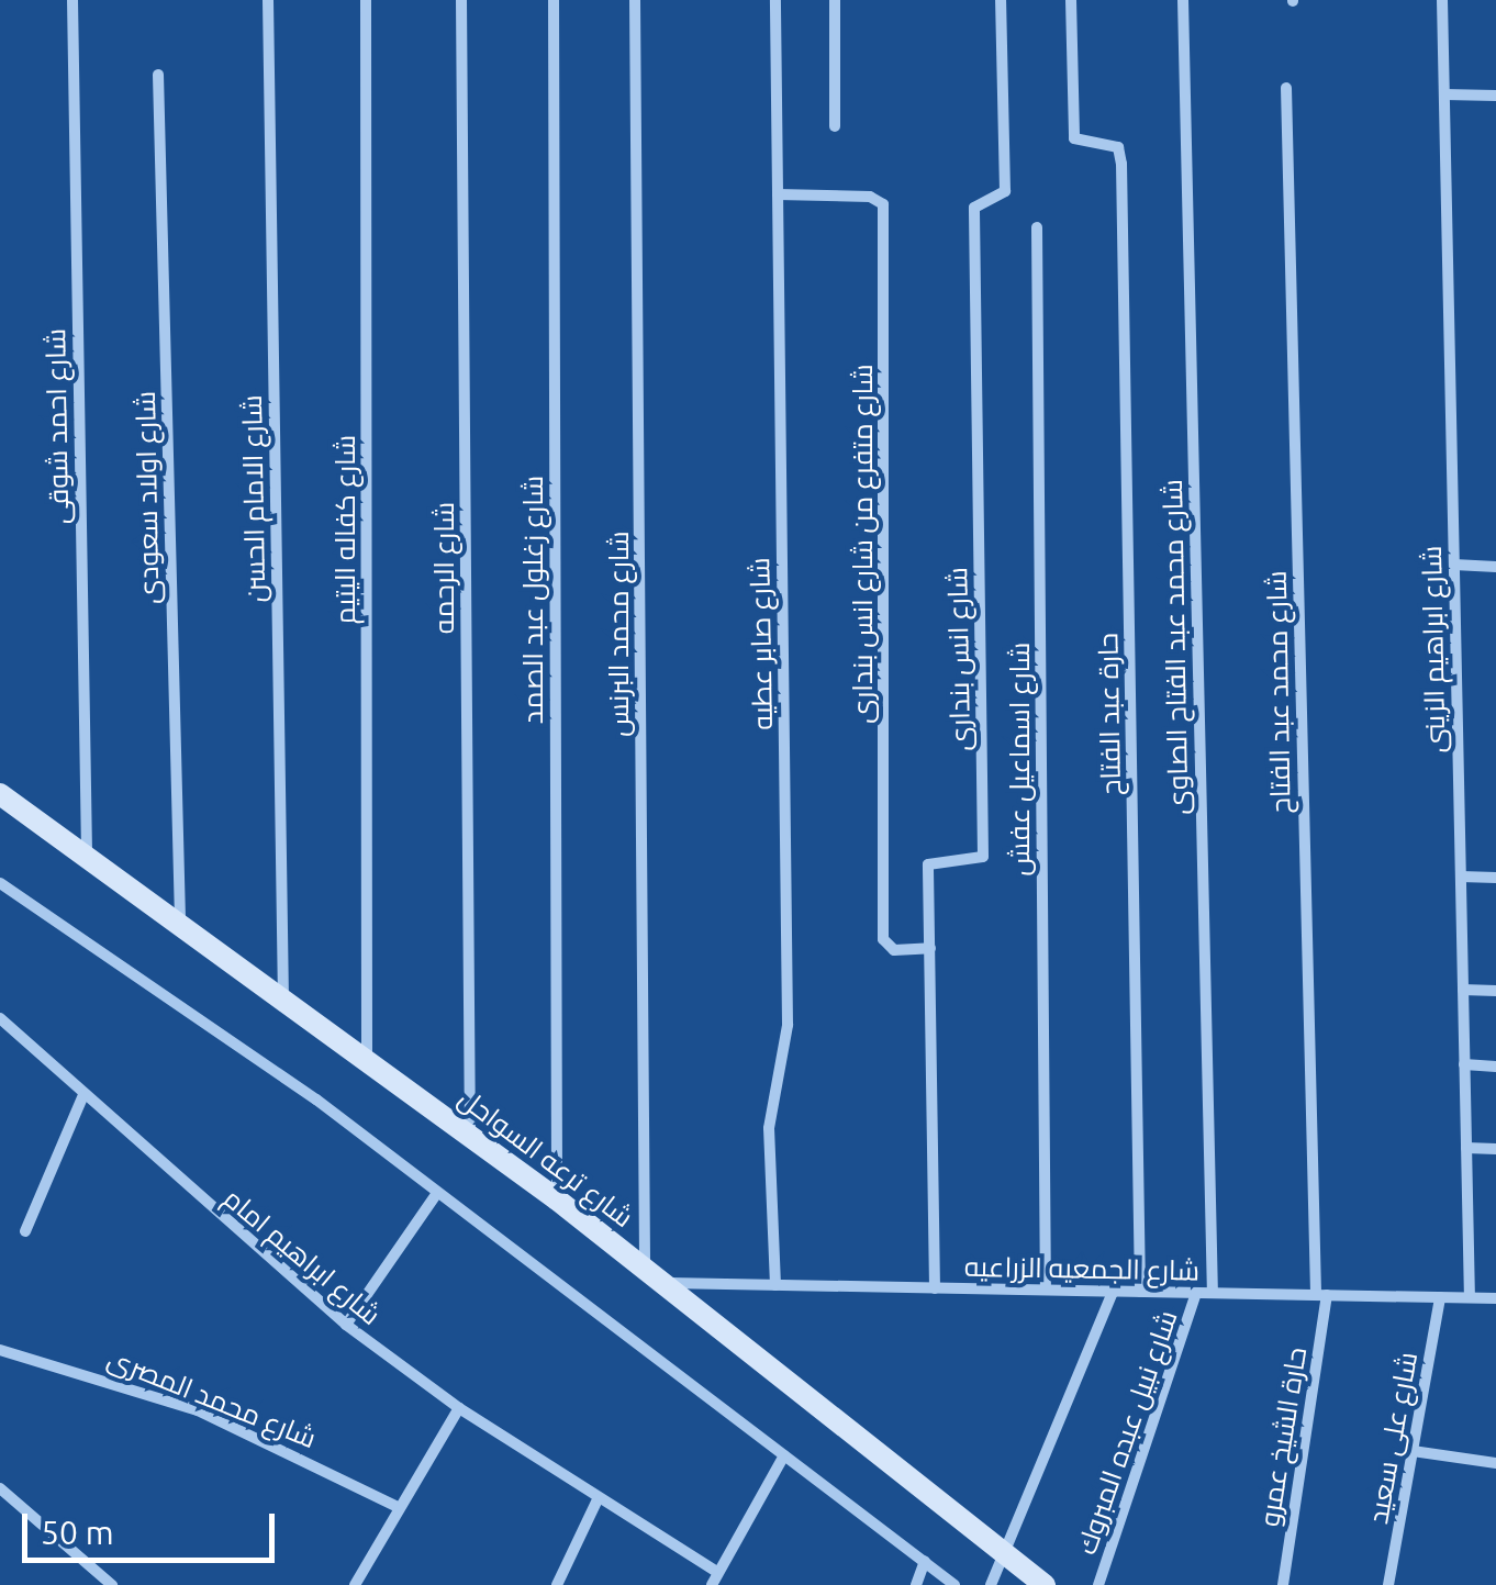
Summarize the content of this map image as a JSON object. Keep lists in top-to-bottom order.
{
  "streets": {
    "main road": ["شارع ترعه السواحل"],
    "street": [
      "شارع احمد شوقى",
      "شارع اولاد سعودى",
      "شارع الامام الحسن",
      "شارع كفاله اليتيم",
      "شارع متفرع من شارع انس بندارى",
      "شارع الرحمه",
      "شارع زغلول عبد الصمد",
      "شارع محمد البرنس",
      "شارع صابر عطيه",
      "شارع محمد عبد الفتاح الصاوى",
      "شارع ابراهيم الزينى",
      "شارع انس بندارى",
      "شارع محمد عبد الفتاح",
      "حارة عبد الفتاح",
      "شارع اسماعيل عفش",
      "شارع ابراهيم امام",
      "شارع الجمعيه الزراعيه",
      "شارع محمد المصرى",
      "شارع نبيل عبده المبروك",
      "حارة الشيخ عمرو",
      "شارع على سعيد"
    ]
  },
  "crossings": [
    ["شارع احمد شوقى", "شارع ترعه السواحل"],
    ["شارع اولاد سعودى", "شارع ترعه السواحل"],
    ["شارع الامام الحسن", "شارع ترعه السواحل"],
    ["شارع كفاله اليتيم", "شارع ترعه السواحل"],
    ["شارع متفرع من شارع انس بندارى", "شارع صابر عطيه"],
    ["شارع متفرع من شارع انس بندارى", "شارع انس بندارى"],
    ["شارع الرحمه", "شارع ترعه السواحل"],
    ["شارع زغلول عبد الصمد", "شارع ترعه السواحل"],
    ["شارع محمد البرنس", "شارع ترعه السواحل"],
    ["شارع صابر عطيه", "شارع الجمعيه الزراعيه"],
    ["شارع محمد عبد الفتاح الصاوى", "شارع الجمعيه الزراعيه"],
    ["شارع ابراهيم الزينى", "شارع الجمعيه الزراعيه"],
    ["شارع انس بندارى", "شارع الجمعيه الزراعيه"],
    ["شارع محمد عبد الفتاح", "شارع الجمعيه الزراعيه"],
    ["شارع محمد عبد الفتاح", "حارة الشيخ عمرو"],
    ["حارة عبد الفتاح", "شارع الجمعيه الزراعيه"],
    ["شارع اسماعيل عفش", "شارع الجمعيه الزراعيه"],
    ["شارع ترعه السواحل", "شارع الجمعيه الزراعيه"],
    ["شارع الجمعيه الزراعيه", "شارع نبيل عبده المبروك"],
    ["شارع الجمعيه الزراعيه", "حارة الشيخ عمرو"],
    ["شارع الجمعيه الزراعيه", "شارع على سعيد"]
  ],
  "scale_bar": "50 m"
}
